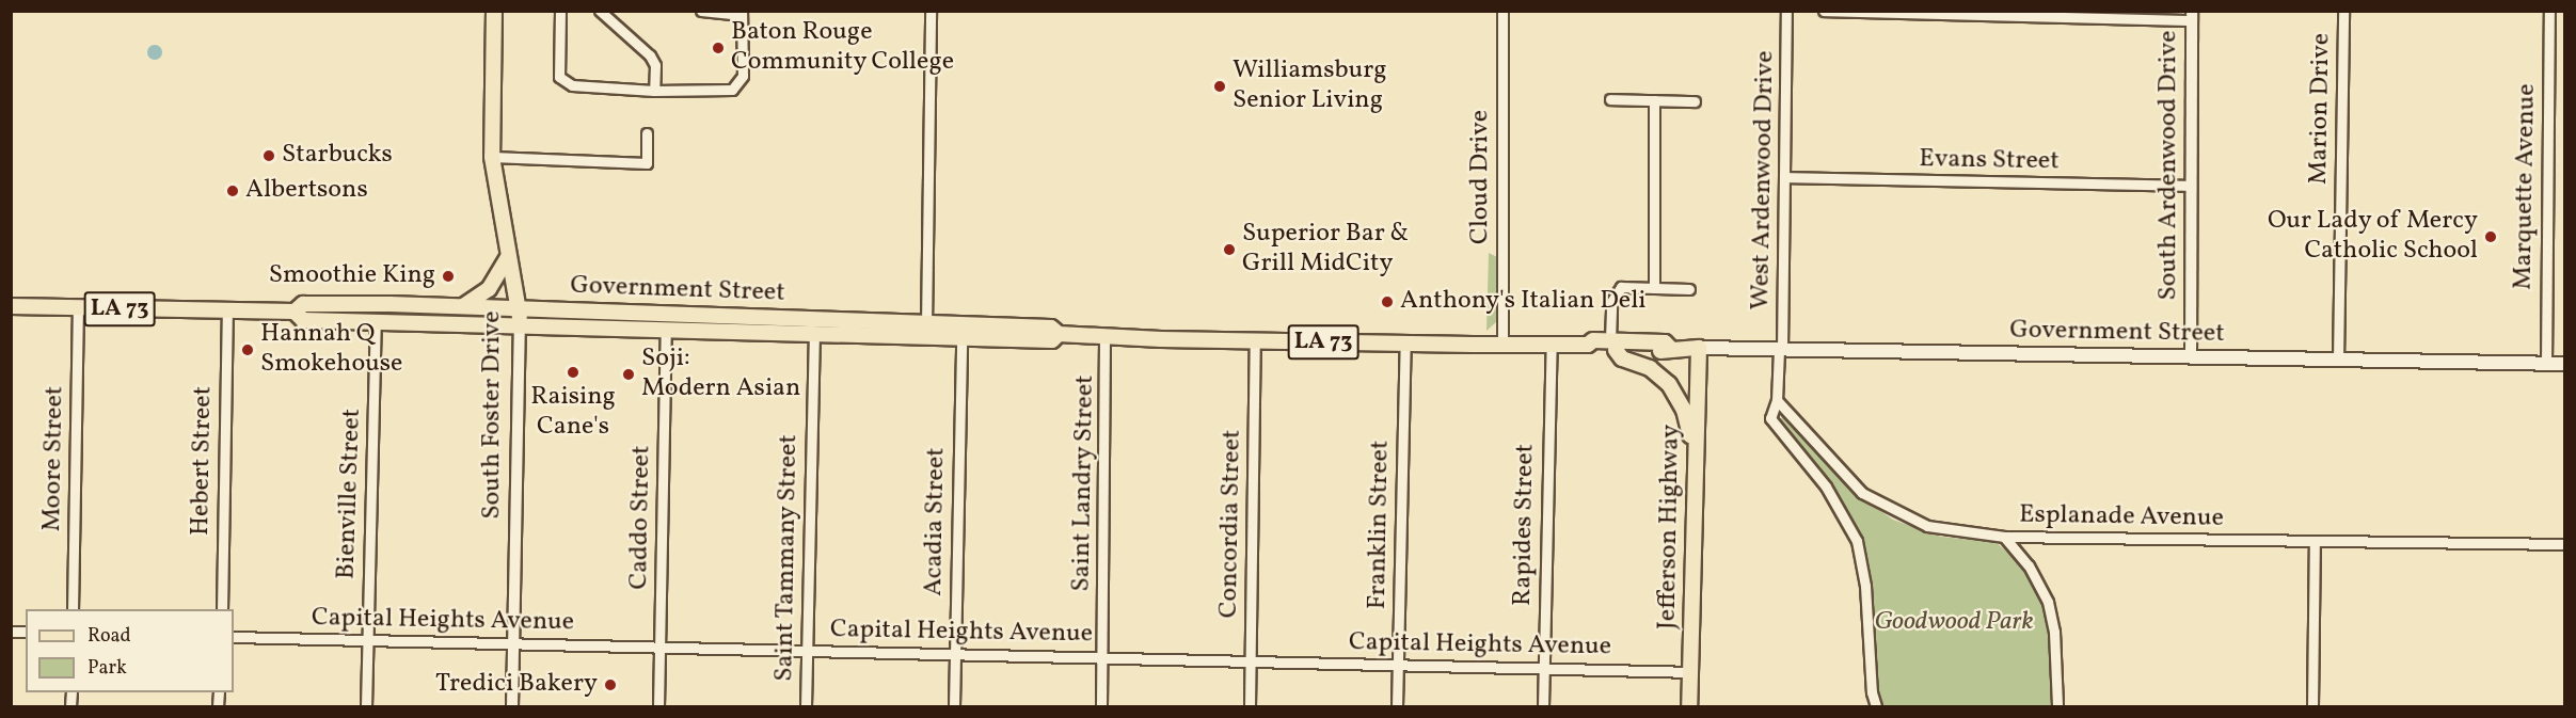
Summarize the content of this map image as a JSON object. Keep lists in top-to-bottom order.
{
  "streets": {
    "main road": [
      "Government Street",
      "LA 73",
      "South Foster Drive",
      "Jefferson Highway"
    ],
    "street": [
      "Marion Drive",
      "Evans Street",
      "South Ardenwood Drive",
      "Cloud Drive",
      "West Ardenwood Drive",
      "Marquette Avenue",
      "Moore Street",
      "Hebert Street",
      "Saint Landry Street",
      "Bienville Street",
      "Caddo Street",
      "Esplanade Avenue",
      "Acadia Street",
      "Concordia Street",
      "Franklin Street",
      "Rapides Street",
      "Saint Tammany Street",
      "Capital Heights Avenue"
    ]
  },
  "crossings": [
    ["Marion Drive", "Government Street"],
    ["Evans Street", "South Ardenwood Drive"],
    ["Evans Street", "West Ardenwood Drive"],
    ["South Ardenwood Drive", "Government Street"],
    ["Cloud Drive", "Government Street"],
    ["West Ardenwood Drive", "Government Street"],
    ["Marquette Avenue", "Government Street"],
    ["Government Street", "South Foster Drive"],
    ["Government Street", "Moore Street"],
    ["Government Street", "Hebert Street"],
    ["Government Street", "Saint Landry Street"],
    ["Government Street", "Bienville Street"],
    ["Government Street", "Caddo Street"],
    ["Government Street", "Acadia Street"],
    ["Government Street", "Concordia Street"],
    ["Government Street", "Franklin Street"],
    ["Government Street", "Rapides Street"],
    ["Government Street", "Jefferson Highway"],
    ["Government Street", "Saint Tammany Street"],
    ["South Foster Drive", "Capital Heights Avenue"],
    ["Saint Landry Street", "Capital Heights Avenue"],
    ["Bienville Street", "Capital Heights Avenue"],
    ["Caddo Street", "Capital Heights Avenue"],
    ["Acadia Street", "Capital Heights Avenue"],
    ["Concordia Street", "Capital Heights Avenue"],
    ["Franklin Street", "Capital Heights Avenue"],
    ["Rapides Street", "Capital Heights Avenue"],
    ["Jefferson Highway", "Capital Heights Avenue"],
    ["Saint Tammany Street", "Capital Heights Avenue"]
  ],
  "parks": ["Goodwood Park"],
  "places": [
    "Baton Rouge Community College",
    "Williamsburg Senior Living",
    "Starbucks",
    "Albertsons",
    "Our Lady of Mercy Catholic School",
    "Superior Bar & Grill MidCity",
    "Smoothie King",
    "Anthony's Italian Deli",
    "Hannah Q Smokehouse",
    "Raising Cane's",
    "Soji: Modern Asian",
    "Tredici Bakery"
  ],
  "legend": ["Road", "Park"]
}
